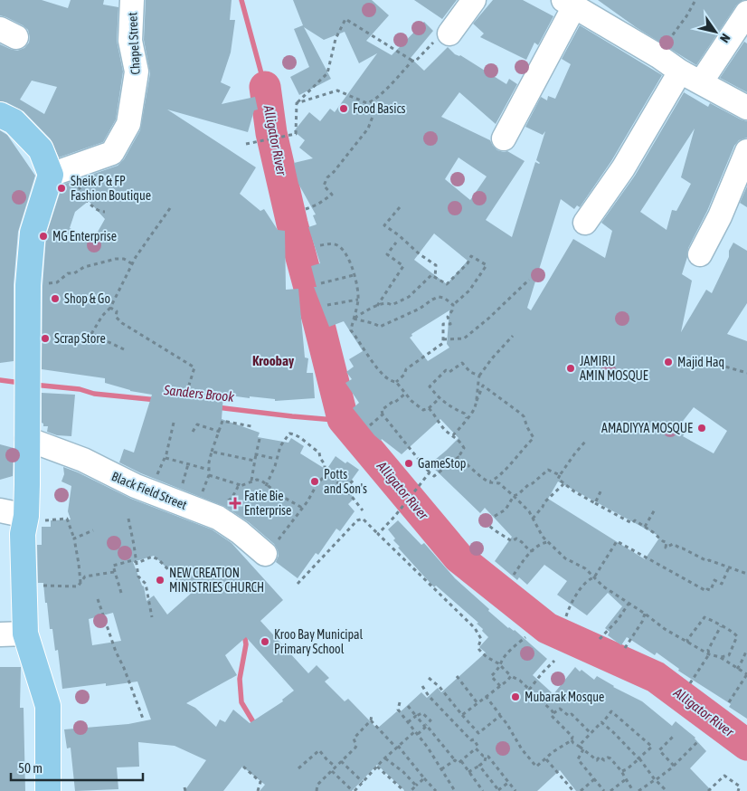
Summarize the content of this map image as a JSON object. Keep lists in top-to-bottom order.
{
  "streets": {
    "street": ["Chapel Street", "Black Field Street"]
  },
  "districts": ["Kroobay"],
  "water": ["Alligator River", "Sanders Brook"],
  "places": {
    "other": [
      "Food Basics",
      "Sheik P & FP Fashion Boutique",
      "MG Enterprise",
      "Shop & Go",
      "Scrap Store",
      "Majid Haq",
      "JAMIRU AMIN MOSQUE",
      "AMADIYYA MOSQUE",
      "GameStop",
      "Potts and Son's",
      "NEW CREATION MINISTRIES CHURCH",
      "Kroo Bay Municipal Primary School",
      "Mubarak Mosque"
    ],
    "health": ["Fatie Bie Enterprise"]
  },
  "scale_bar": "50 m",
  "north": "bottom right"
}
